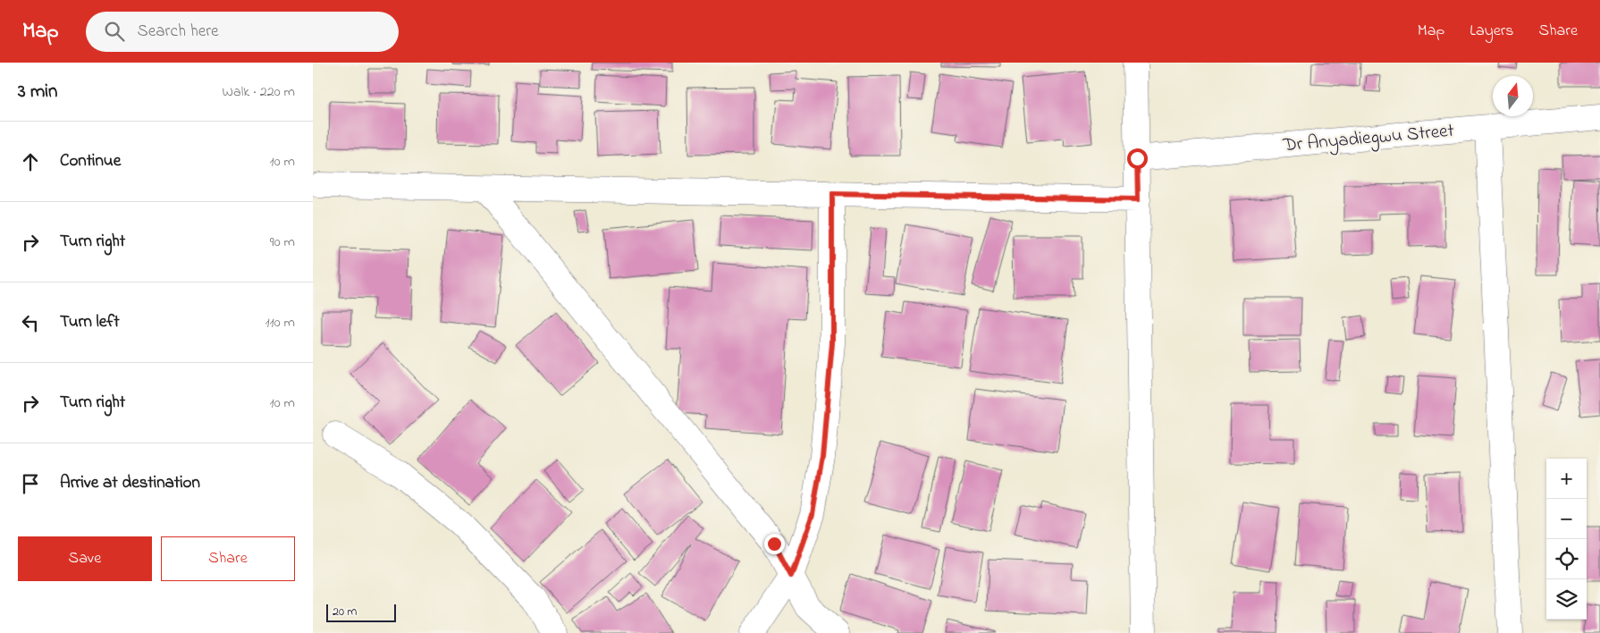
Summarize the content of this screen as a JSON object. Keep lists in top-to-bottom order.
{
  "streets": {
    "street": ["Dr Anyadiegwu Street"]
  },
  "scale_bar": "20 m",
  "north": "top",
  "page": {
    "header": "Map",
    "search": "Search here",
    "nav": ["Map", "Layers", "Share"],
    "heading": ["3 min", "Walk · 220 m"],
    "list": [
      ["Continue", "10 m"],
      ["Turn right", "90 m"],
      ["Turn left", "110 m"],
      ["Turn right", "10 m"],
      "Arrive at destination"
    ],
    "map_buttons": ["+", "−"],
    "buttons": ["Save", "Share"],
    "scale": "20 m"
  }
}
